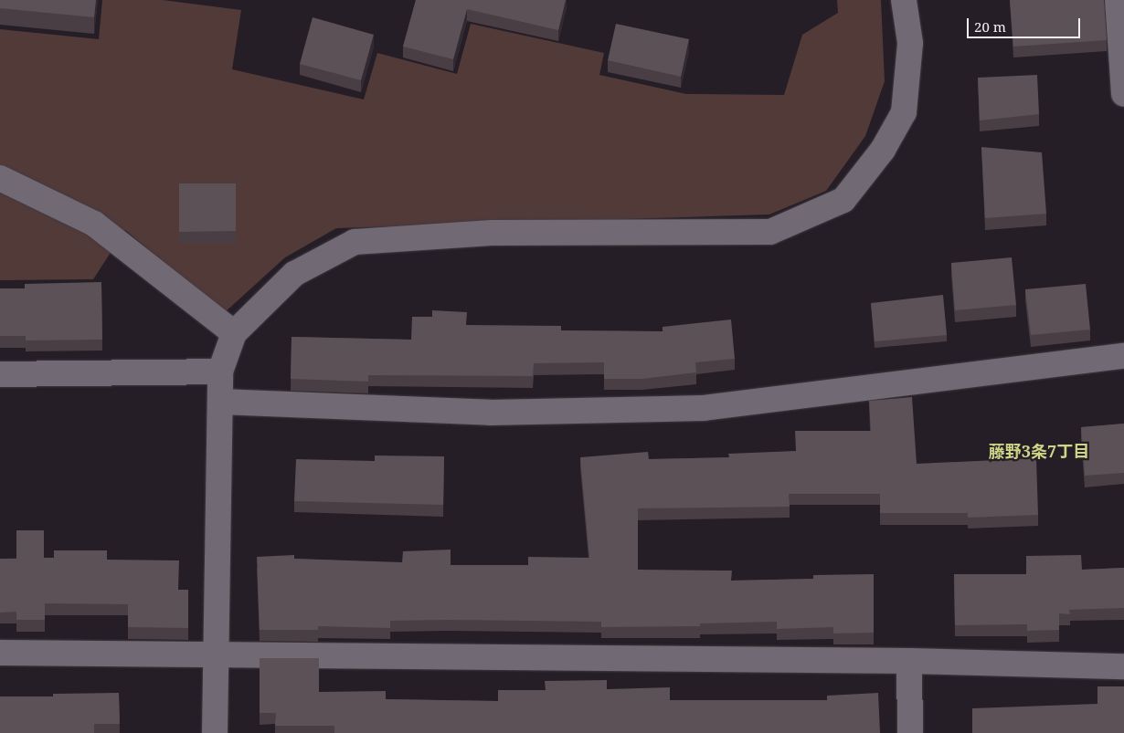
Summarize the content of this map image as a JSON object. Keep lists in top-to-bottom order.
{
  "districts": ["藤野3条7丁目"],
  "scale_bar": "20 m"
}
